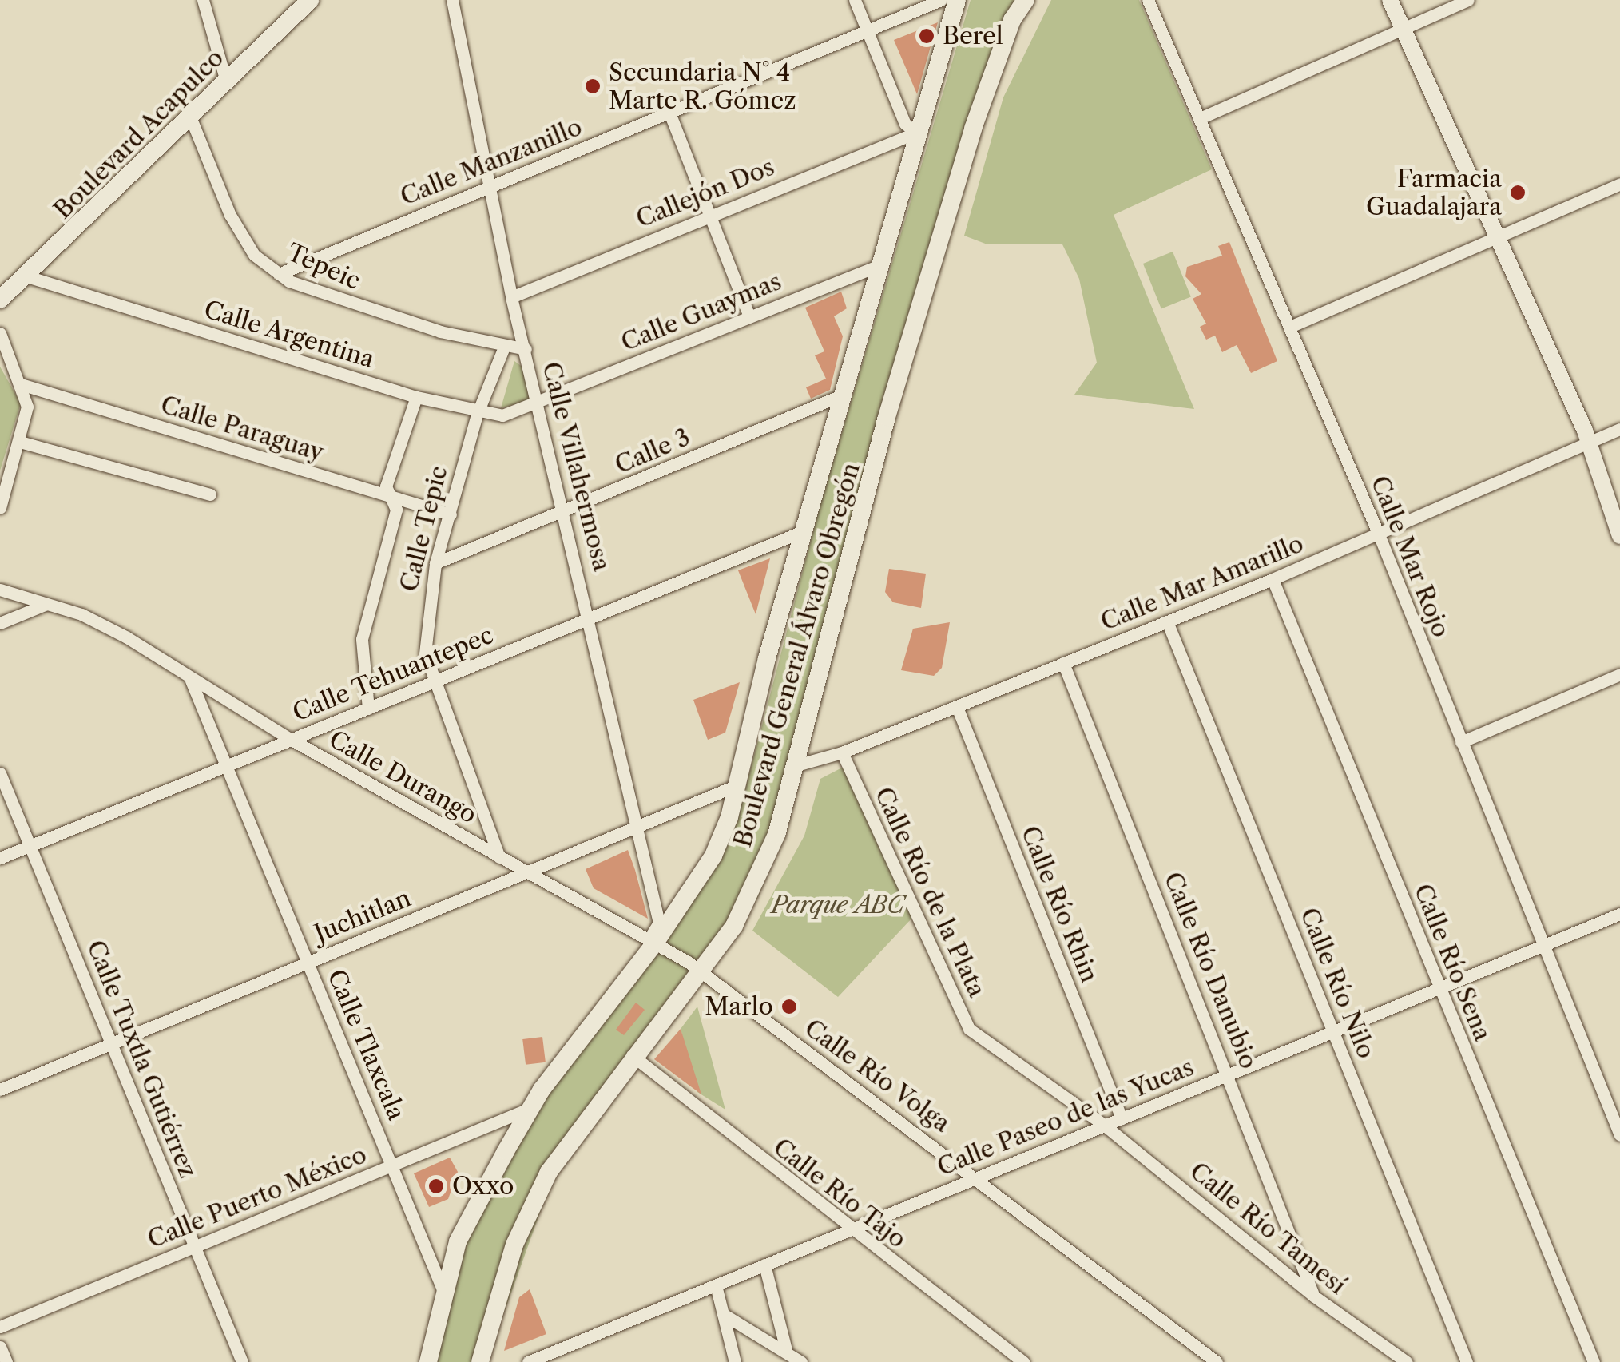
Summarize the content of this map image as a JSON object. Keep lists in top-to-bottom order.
{
  "streets": {
    "main road": ["Boulevard Acapulco", "Boulevard General Álvaro Obregón"],
    "street": [
      "Calle Manzanillo",
      "Callejón Dos",
      "Tepeic",
      "Calle Guaymas",
      "Calle Argentina",
      "Calle Paraguay",
      "Calle 3",
      "Calle Villahermosa",
      "Calle Tepic",
      "Calle Mar Rojo",
      "Calle Mar Amarillo",
      "Calle Tehuantepec",
      "Calle Durango",
      "Calle Río de la Plata",
      "Calle Río Rhin",
      "Juchitlan",
      "Calle Río Sena",
      "Calle Río Danubio",
      "Calle Río Nilo",
      "Calle Tlaxcala",
      "Calle Tuxtla Gutiérrez",
      "Calle Río Volga",
      "Calle Paseo de las Yucas",
      "Calle Río Tajo",
      "Calle Puerto México",
      "Calle Río Tamesí"
    ]
  },
  "crossings": [
    ["Boulevard Acapulco", "Tepeic"],
    ["Boulevard Acapulco", "Calle Argentina"],
    ["Calle Manzanillo", "Tepeic"],
    ["Calle Manzanillo", "Calle Villahermosa"],
    ["Callejón Dos", "Calle Villahermosa"],
    ["Callejón Dos", "Boulevard General Álvaro Obregón"],
    ["Tepeic", "Calle Villahermosa"],
    ["Tepeic", "Calle Tepic"],
    ["Calle Guaymas", "Calle Argentina"],
    ["Calle Guaymas", "Calle Villahermosa"],
    ["Calle Guaymas", "Boulevard General Álvaro Obregón"],
    ["Calle Argentina", "Calle Villahermosa"],
    ["Calle Argentina", "Calle Tepic"],
    ["Calle Paraguay", "Calle Tepic"],
    ["Calle 3", "Calle Villahermosa"],
    ["Calle 3", "Calle Tepic"],
    ["Calle 3", "Boulevard General Álvaro Obregón"],
    ["Calle Villahermosa", "Boulevard General Álvaro Obregón"],
    ["Calle Villahermosa", "Calle Tehuantepec"],
    ["Calle Villahermosa", "Calle Durango"],
    ["Calle Villahermosa", "Juchitlan"],
    ["Calle Villahermosa", "Calle Río Volga"],
    ["Calle Tepic", "Calle Tehuantepec"],
    ["Calle Tepic", "Calle Durango"],
    ["Calle Mar Rojo", "Calle Mar Amarillo"],
    ["Calle Mar Rojo", "Calle Paseo de las Yucas"],
    ["Calle Mar Amarillo", "Boulevard General Álvaro Obregón"],
    ["Calle Mar Amarillo", "Calle Río de la Plata"],
    ["Calle Mar Amarillo", "Calle Río Rhin"],
    ["Calle Mar Amarillo", "Calle Río Sena"],
    ["Calle Mar Amarillo", "Calle Río Danubio"],
    ["Calle Mar Amarillo", "Calle Río Nilo"],
    ["Boulevard General Álvaro Obregón", "Calle Tehuantepec"],
    ["Boulevard General Álvaro Obregón", "Calle Durango"],
    ["Boulevard General Álvaro Obregón", "Juchitlan"],
    ["Boulevard General Álvaro Obregón", "Calle Tlaxcala"],
    ["Boulevard General Álvaro Obregón", "Calle Río Volga"],
    ["Boulevard General Álvaro Obregón", "Calle Río Tajo"],
    ["Boulevard General Álvaro Obregón", "Calle Puerto México"],
    ["Calle Tehuantepec", "Calle Durango"],
    ["Calle Tehuantepec", "Calle Tlaxcala"],
    ["Calle Tehuantepec", "Calle Tuxtla Gutiérrez"],
    ["Calle Durango", "Juchitlan"],
    ["Calle Durango", "Calle Tlaxcala"],
    ["Calle Durango", "Calle Río Volga"],
    ["Calle Río de la Plata", "Calle Paseo de las Yucas"],
    ["Calle Río de la Plata", "Calle Río Tamesí"],
    ["Calle Río Rhin", "Calle Paseo de las Yucas"],
    ["Juchitlan", "Calle Tlaxcala"],
    ["Juchitlan", "Calle Tuxtla Gutiérrez"],
    ["Calle Río Sena", "Calle Paseo de las Yucas"],
    ["Calle Río Danubio", "Calle Paseo de las Yucas"],
    ["Calle Río Danubio", "Calle Río Tamesí"],
    ["Calle Río Nilo", "Calle Paseo de las Yucas"],
    ["Calle Tlaxcala", "Calle Puerto México"],
    ["Calle Tuxtla Gutiérrez", "Calle Puerto México"],
    ["Calle Río Volga", "Calle Paseo de las Yucas"],
    ["Calle Paseo de las Yucas", "Calle Río Tajo"],
    ["Calle Paseo de las Yucas", "Calle Río Tamesí"]
  ],
  "parks": ["Parque ABC"],
  "places": [
    "Berel",
    "Secundaria N° 4 Marte R. Gómez",
    "Farmacia Guadalajara",
    "Marlo",
    "Oxxo"
  ]
}
